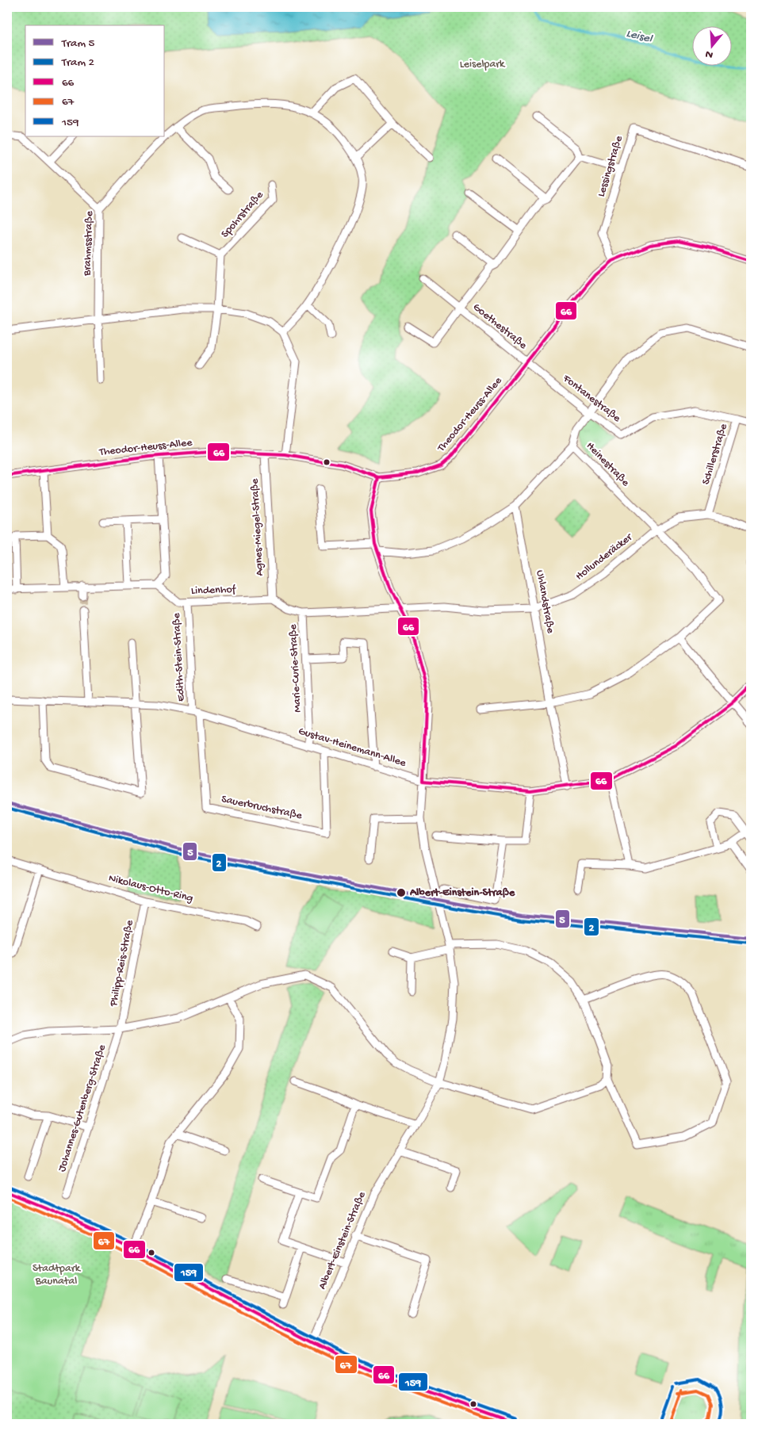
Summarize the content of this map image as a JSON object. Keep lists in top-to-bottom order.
{
  "streets": {
    "street": [
      "Lessingstraße",
      "Spohrstraße",
      "Brahmsstraße",
      "Goethestraße",
      "Fontanestraße",
      "Theodor-Heuss-Allee",
      "Schillerstraße",
      "Heinestraße",
      "Agnes-Miegel-Straße",
      "Hollunderäcker",
      "Lindenhof",
      "Uhlandstraße",
      "Edith-Stein-Straße",
      "Marie-Curie-Straße",
      "Gustav-Heinemann-Allee",
      "Sauerbruchstraße",
      "Nikolaus-Otto-Ring",
      "Philipp-Reis-Straße",
      "Johannes-Gutenberg-Straße",
      "Albert-Einstein-Straße"
    ]
  },
  "crossings": [
    ["Lessingstraße", "Theodor-Heuss-Allee"],
    ["Goethestraße", "Fontanestraße"],
    ["Goethestraße", "Theodor-Heuss-Allee"],
    ["Fontanestraße", "Theodor-Heuss-Allee"],
    ["Fontanestraße", "Schillerstraße"],
    ["Fontanestraße", "Heinestraße"],
    ["Theodor-Heuss-Allee", "Agnes-Miegel-Straße"],
    ["Theodor-Heuss-Allee", "Albert-Einstein-Straße"],
    ["Schillerstraße", "Hollunderäcker"],
    ["Heinestraße", "Hollunderäcker"],
    ["Heinestraße", "Uhlandstraße"],
    ["Agnes-Miegel-Straße", "Lindenhof"],
    ["Hollunderäcker", "Uhlandstraße"],
    ["Hollunderäcker", "Albert-Einstein-Straße"],
    ["Lindenhof", "Edith-Stein-Straße"],
    ["Uhlandstraße", "Gustav-Heinemann-Allee"],
    ["Edith-Stein-Straße", "Gustav-Heinemann-Allee"],
    ["Marie-Curie-Straße", "Gustav-Heinemann-Allee"],
    ["Gustav-Heinemann-Allee", "Sauerbruchstraße"],
    ["Gustav-Heinemann-Allee", "Albert-Einstein-Straße"],
    ["Nikolaus-Otto-Ring", "Philipp-Reis-Straße"],
    ["Philipp-Reis-Straße", "Johannes-Gutenberg-Straße"]
  ],
  "water": ["Leisel"],
  "parks": ["Leiselpark", "Stadtpark Baunatal"],
  "places": ["Albert-Einstein-Straße"],
  "lines": [
    "transit line 66",
    "tram line 5",
    "tram line 2",
    "transit line 159",
    "transit line 67"
  ],
  "legend": [
    "Tram 5",
    "Tram 2",
    "66",
    "67",
    "159"
  ],
  "north": "bottom"
}
